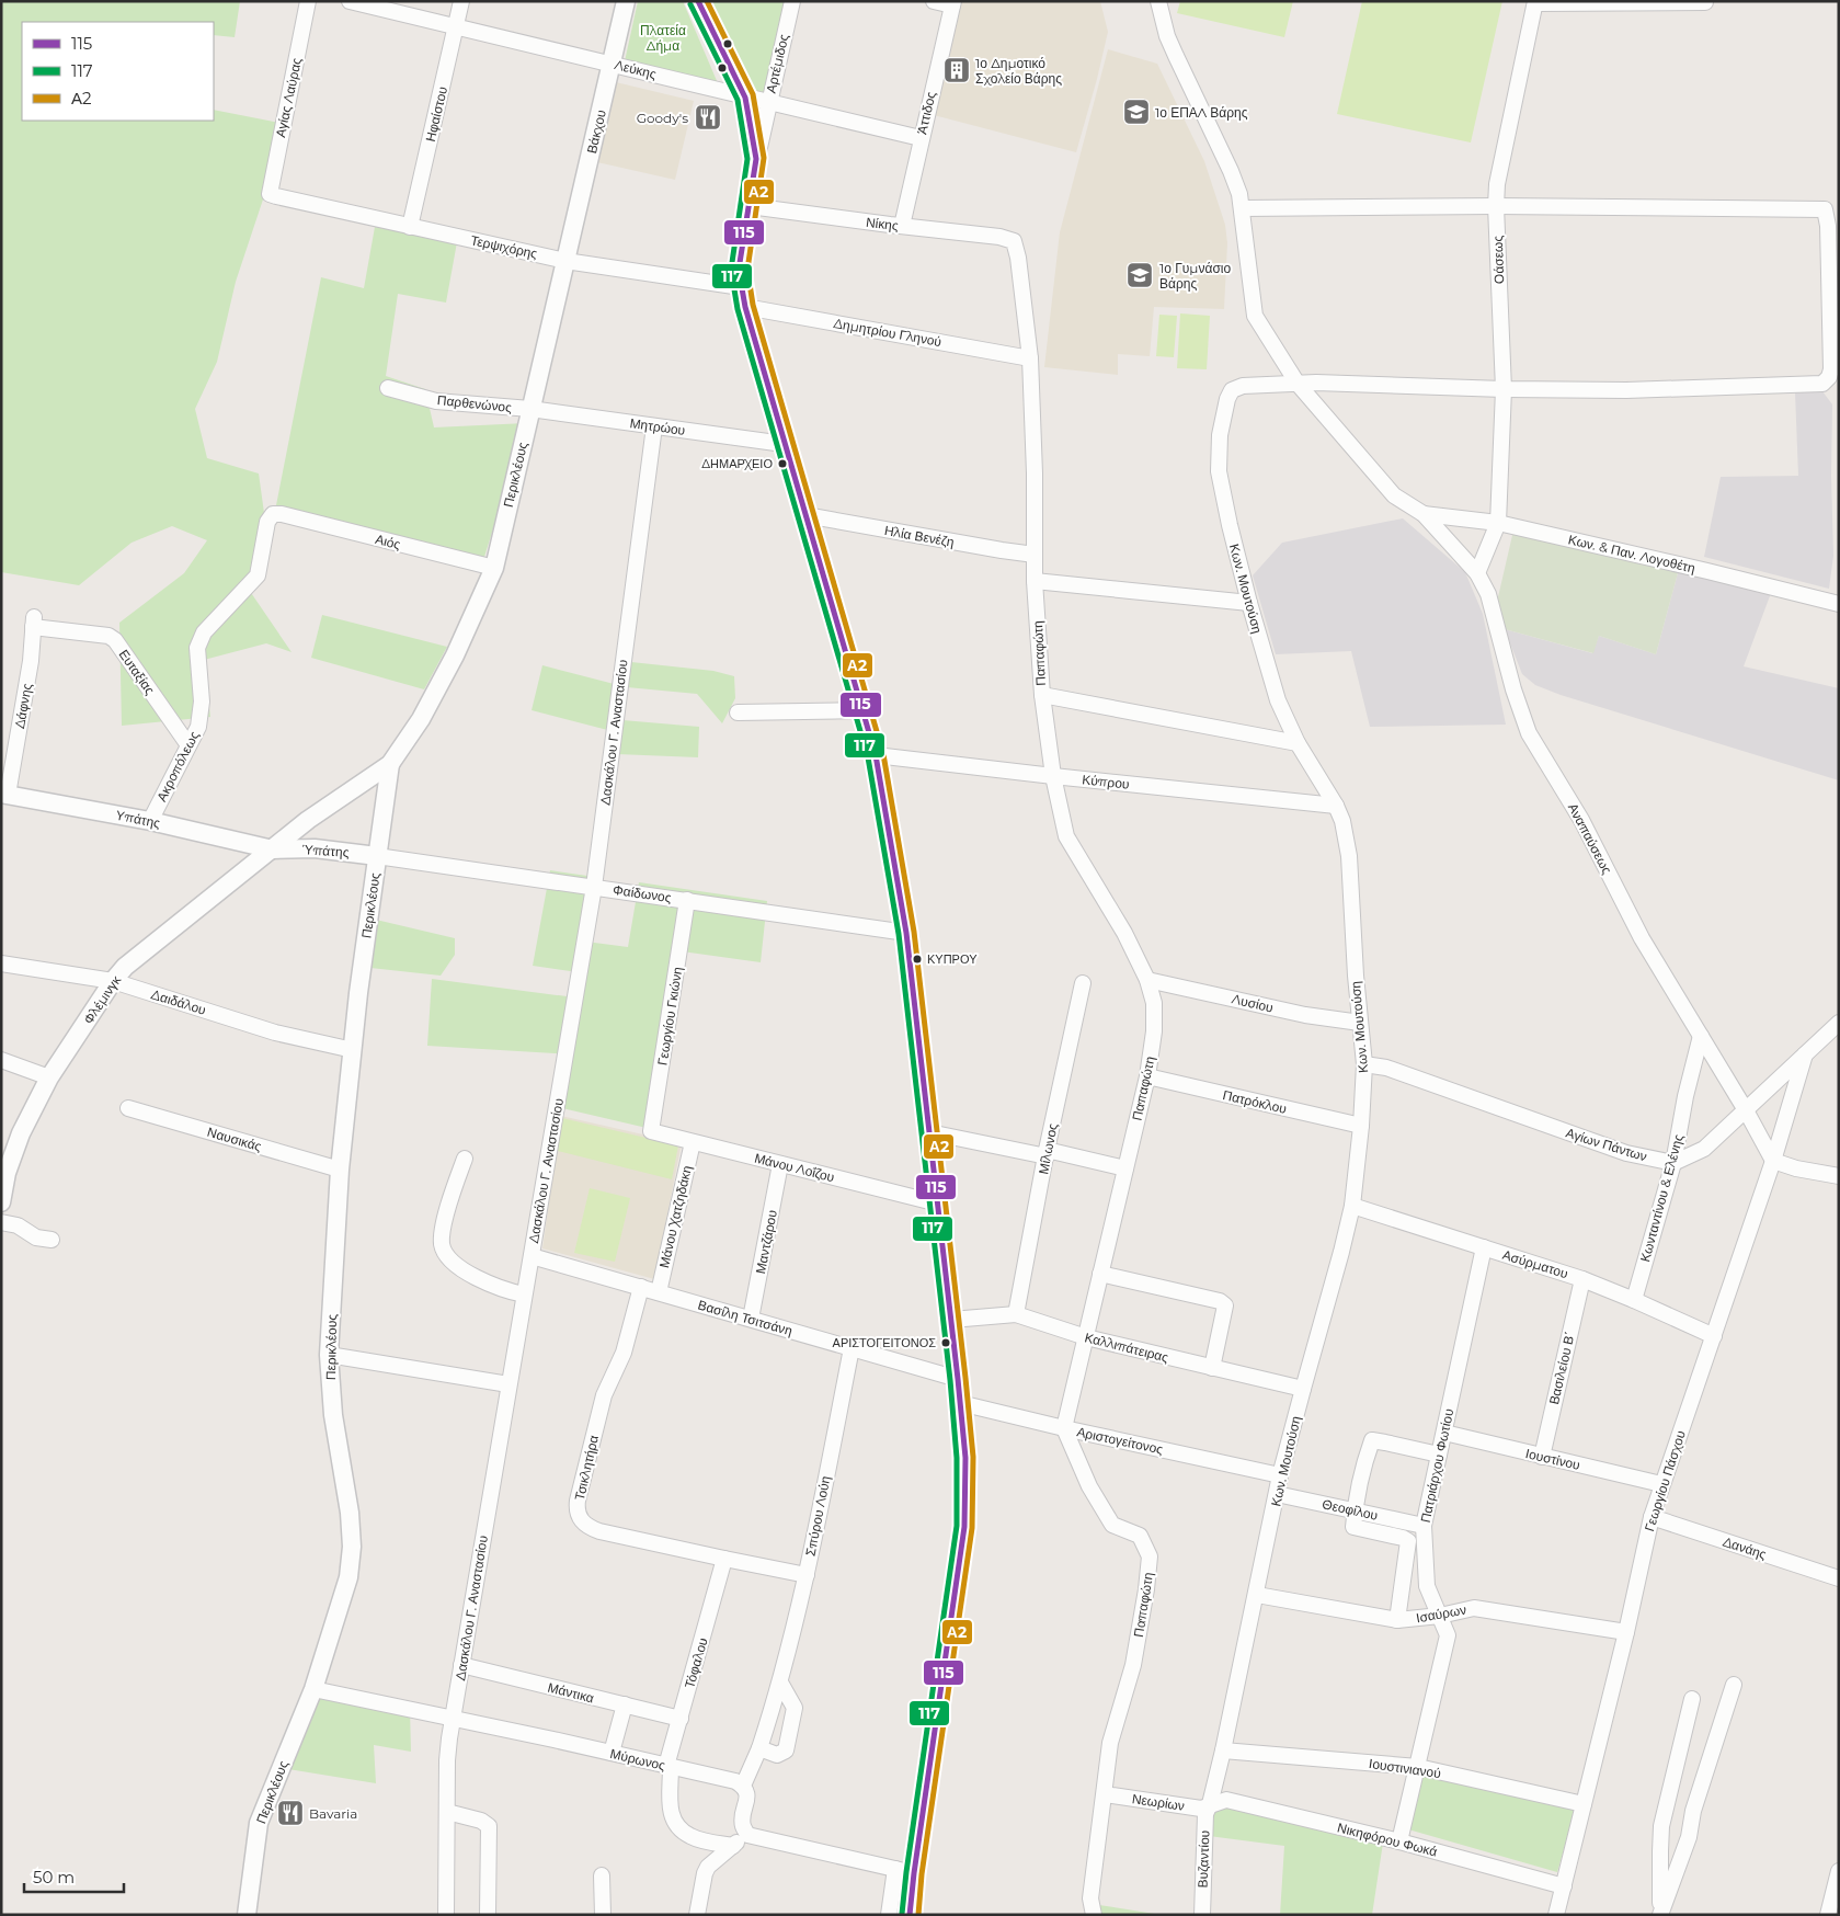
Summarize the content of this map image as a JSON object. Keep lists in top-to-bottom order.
{
  "streets": {
    "street": [
      "Αρτέμιδος",
      "Λεύκης",
      "Αγίας Λαύρας",
      "Άττιδος",
      "Ηφαίστου",
      "Βάκχου",
      "Νίκης",
      "Τερψιχόρης",
      "Οάσεως",
      "Δημητρίου Γληνού",
      "Παρθενώνος",
      "Μητρώου",
      "Περικλέους",
      "Ηλία Βενέζη",
      "Αιός",
      "Κων. & Παν. Λογοθέτη",
      "Κων. Μουτούση",
      "Παπαφώτη",
      "Ευταξίας",
      "Δάφνης",
      "Δασκάλου Γ. Αναστασίου",
      "Ακροπόλεως",
      "Κύπρου",
      "Υπάτης",
      "Αναπαύσεως",
      "Ύπάτης",
      "Φαίδωνος",
      "Φλέμινγκ",
      "Δαιδάλου",
      "Λυσίου",
      "Γεωργίου Γκιώνη",
      "Πατρόκλου",
      "Ναυσικάς",
      "Αγίων Πάντων",
      "Μίλωνος",
      "Μάνου Λοΐζου",
      "Κωνταντίνου & Ελένης",
      "Μάνου Χατζηδάκη",
      "Μαντζάρου",
      "Ασύρματου",
      "Βασίλη Τσιτσάνη",
      "Καλλιπάτειρας",
      "Βασιλείου Β΄",
      "Αριστογείτονος",
      "Ιουστίνου",
      "Πατριάρχου Φωτίου",
      "Τσικλητήρα",
      "Γεωργίου Πάσχου",
      "Θεοφίλου",
      "Σπύρου Λούη",
      "Δανάης",
      "Ισαύρων",
      "Τόφαλου",
      "Μάντικα",
      "Μύρωνος",
      "Ιουστινιανού",
      "Νεωρίων",
      "Νικηφόρου Φωκά",
      "Βυζαντίου"
    ]
  },
  "crossings": [
    ["Αρτέμιδος", "Λεύκης"],
    ["Λεύκης", "Άττιδος"],
    ["Λεύκης", "Ηφαίστου"],
    ["Λεύκης", "Βάκχου"],
    ["Αγίας Λαύρας", "Τερψιχόρης"],
    ["Άττιδος", "Νίκης"],
    ["Ηφαίστου", "Τερψιχόρης"],
    ["Βάκχου", "Τερψιχόρης"],
    ["Βάκχου", "Περικλέους"],
    ["Νίκης", "Παπαφώτη"],
    ["Τερψιχόρης", "Δημητρίου Γληνού"],
    ["Τερψιχόρης", "Περικλέους"],
    ["Οάσεως", "Κων. & Παν. Λογοθέτη"],
    ["Οάσεως", "Κων. Μουτούση"],
    ["Δημητρίου Γληνού", "Παπαφώτη"],
    ["Παρθενώνος", "Μητρώου"],
    ["Παρθενώνος", "Περικλέους"],
    ["Μητρώου", "Περικλέους"],
    ["Μητρώου", "Δασκάλου Γ. Αναστασίου"],
    ["Περικλέους", "Αιός"],
    ["Περικλέους", "Υπάτης"],
    ["Περικλέους", "Ύπάτης"],
    ["Περικλέους", "Φαίδωνος"],
    ["Περικλέους", "Φλέμινγκ"],
    ["Περικλέους", "Δαιδάλου"],
    ["Περικλέους", "Ναυσικάς"],
    ["Περικλέους", "Μύρωνος"],
    ["Ηλία Βενέζη", "Παπαφώτη"],
    ["Αιός", "Ακροπόλεως"],
    ["Κων. & Παν. Λογοθέτη", "Αναπαύσεως"],
    ["Κων. Μουτούση", "Κύπρου"],
    ["Κων. Μουτούση", "Λυσίου"],
    ["Κων. Μουτούση", "Πατρόκλου"],
    ["Κων. Μουτούση", "Αγίων Πάντων"],
    ["Κων. Μουτούση", "Ασύρματου"],
    ["Κων. Μουτούση", "Καλλιπάτειρας"],
    ["Κων. Μουτούση", "Αριστογείτονος"],
    ["Κων. Μουτούση", "Θεοφίλου"],
    ["Κων. Μουτούση", "Ισαύρων"],
    ["Κων. Μουτούση", "Ιουστινιανού"],
    ["Κων. Μουτούση", "Νεωρίων"],
    ["Κων. Μουτούση", "Νικηφόρου Φωκά"],
    ["Κων. Μουτούση", "Βυζαντίου"],
    ["Παπαφώτη", "Κύπρου"],
    ["Παπαφώτη", "Λυσίου"],
    ["Παπαφώτη", "Πατρόκλου"],
    ["Παπαφώτη", "Καλλιπάτειρας"],
    ["Παπαφώτη", "Αριστογείτονος"],
    ["Παπαφώτη", "Νεωρίων"],
    ["Ευταξίας", "Δάφνης"],
    ["Ευταξίας", "Ακροπόλεως"],
    ["Δάφνης", "Υπάτης"],
    ["Δασκάλου Γ. Αναστασίου", "Φαίδωνος"],
    ["Δασκάλου Γ. Αναστασίου", "Βασίλη Τσιτσάνη"],
    ["Δασκάλου Γ. Αναστασίου", "Μάντικα"],
    ["Δασκάλου Γ. Αναστασίου", "Μύρωνος"],
    ["Ακροπόλεως", "Υπάτης"],
    ["Υπάτης", "Ύπάτης"],
    ["Υπάτης", "Φλέμινγκ"],
    ["Αναπαύσεως", "Κωνταντίνου & Ελένης"],
    ["Αναπαύσεως", "Γεωργίου Πάσχου"],
    ["Ύπάτης", "Φαίδωνος"],
    ["Ύπάτης", "Φλέμινγκ"],
    ["Φαίδωνος", "Γεωργίου Γκιώνη"],
    ["Φλέμινγκ", "Δαιδάλου"],
    ["Γεωργίου Γκιώνη", "Μάνου Λοΐζου"],
    ["Αγίων Πάντων", "Κωνταντίνου & Ελένης"],
    ["Μίλωνος", "Καλλιπάτειρας"],
    ["Μάνου Λοΐζου", "Μάνου Χατζηδάκη"],
    ["Μάνου Λοΐζου", "Μαντζάρου"],
    ["Κωνταντίνου & Ελένης", "Ασύρματου"],
    ["Μάνου Χατζηδάκη", "Βασίλη Τσιτσάνη"],
    ["Μαντζάρου", "Βασίλη Τσιτσάνη"],
    ["Ασύρματου", "Βασιλείου Β΄"],
    ["Ασύρματου", "Πατριάρχου Φωτίου"],
    ["Ασύρματου", "Γεωργίου Πάσχου"],
    ["Βασίλη Τσιτσάνη", "Τσικλητήρα"],
    ["Βασίλη Τσιτσάνη", "Σπύρου Λούη"],
    ["Βασιλείου Β΄", "Ιουστίνου"],
    ["Ιουστίνου", "Πατριάρχου Φωτίου"],
    ["Ιουστίνου", "Γεωργίου Πάσχου"],
    ["Πατριάρχου Φωτίου", "Θεοφίλου"],
    ["Πατριάρχου Φωτίου", "Ισαύρων"],
    ["Πατριάρχου Φωτίου", "Ιουστινιανού"],
    ["Πατριάρχου Φωτίου", "Νικηφόρου Φωκά"],
    ["Τσικλητήρα", "Σπύρου Λούη"],
    ["Τσικλητήρα", "Τόφαλου"],
    ["Γεωργίου Πάσχου", "Δανάης"],
    ["Γεωργίου Πάσχου", "Ισαύρων"],
    ["Γεωργίου Πάσχου", "Ιουστινιανού"],
    ["Γεωργίου Πάσχου", "Νικηφόρου Φωκά"],
    ["Σπύρου Λούη", "Μύρωνος"],
    ["Τόφαλου", "Μάντικα"],
    ["Τόφαλου", "Μύρωνος"],
    ["Νεωρίων", "Νικηφόρου Φωκά"],
    ["Νεωρίων", "Βυζαντίου"],
    ["Νικηφόρου Φωκά", "Βυζαντίου"]
  ],
  "parks": ["Πλατεία Δήμα"],
  "places": {
    "building": ["1ο Δημοτικό Σχολείο Βάρης"],
    "school or university": ["1ο ΕΠΑΛ Βάρης", "1ο Γυμνάσιο Βάρης"],
    "restaurant": ["Goody's", "Bavaria"],
    "other": ["ΔΗΜΑΡΧΕΙΟ", "ΚΥΠΡΟΥ", "ΑΡΙΣΤΟΓΕΙΤΟΝΟΣ"]
  },
  "lines": ["transit line 115", "transit line Α2", "transit line 117"],
  "legend": ["115", "117", "Α2"],
  "scale_bar": "50 m"
}
